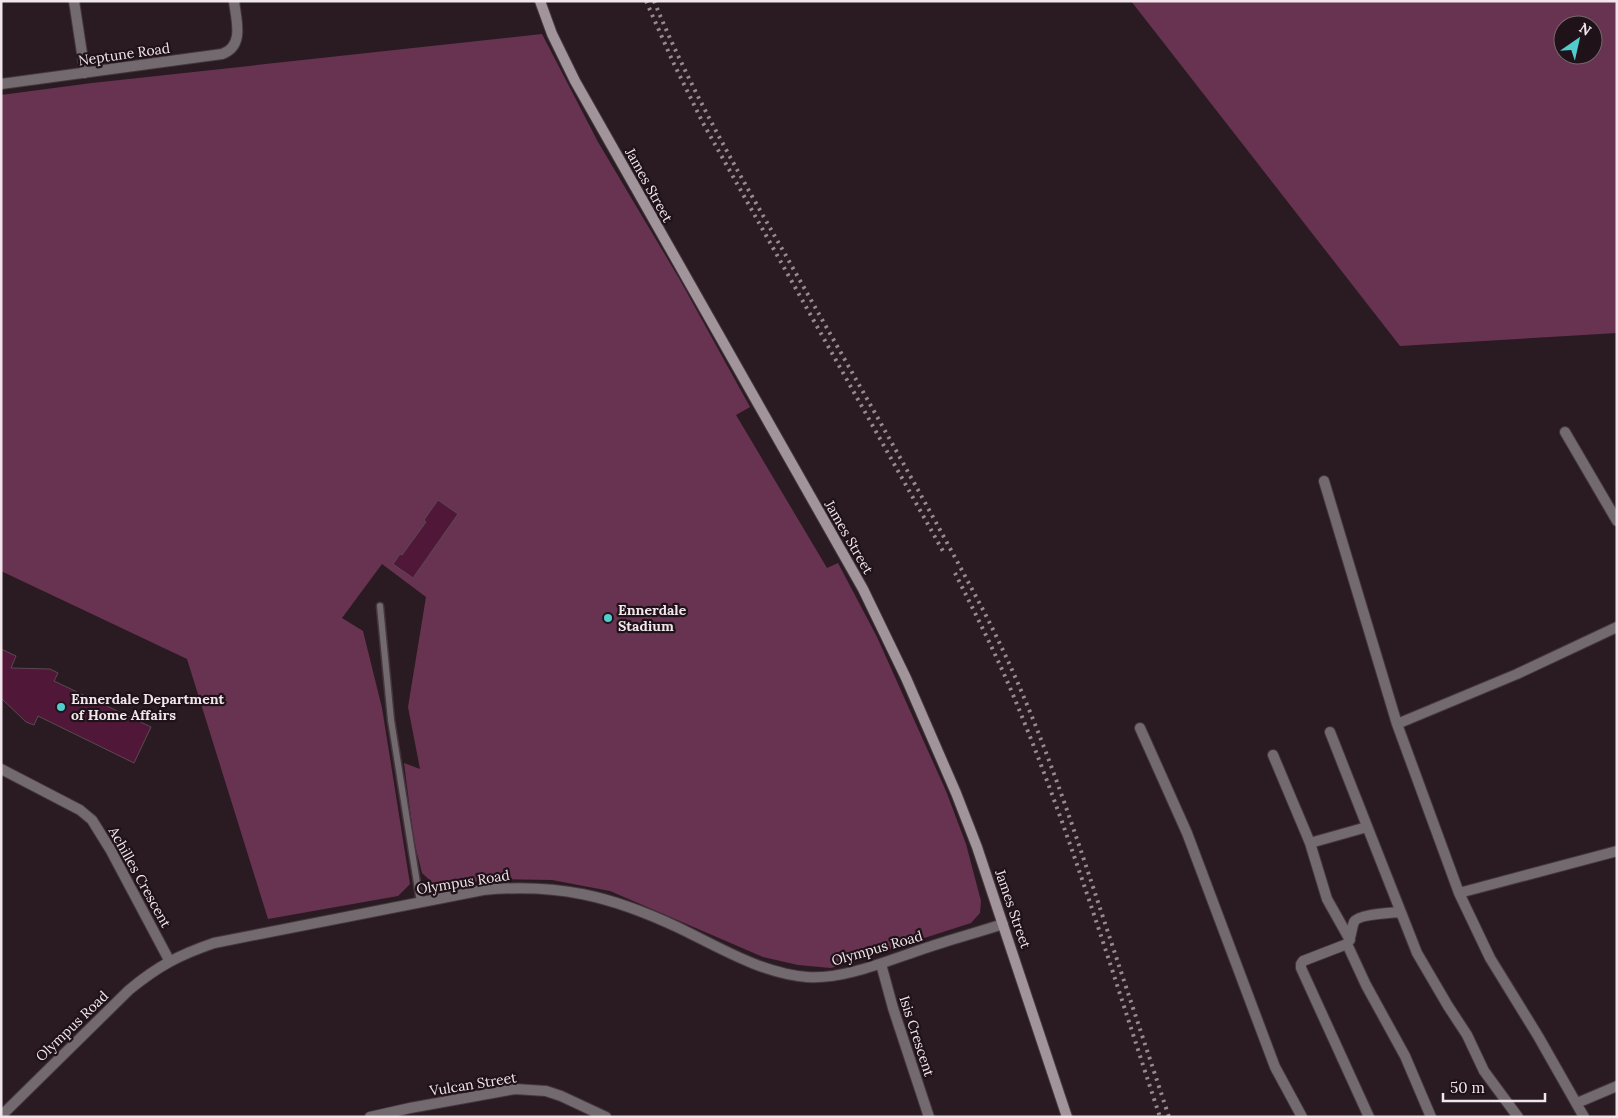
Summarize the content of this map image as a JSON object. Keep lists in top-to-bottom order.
{
  "streets": {
    "street": [
      "Neptune Road",
      "James Street",
      "Achilles Crescent",
      "Olympus Road",
      "Isis Crescent",
      "Vulcan Street"
    ]
  },
  "crossings": [
    ["James Street", "Olympus Road"],
    ["Achilles Crescent", "Olympus Road"],
    ["Olympus Road", "Isis Crescent"]
  ],
  "places": ["Ennerdale Stadium", "Ennerdale Department of Home Affairs"],
  "scale_bar": "50 m",
  "north": "top right"
}
